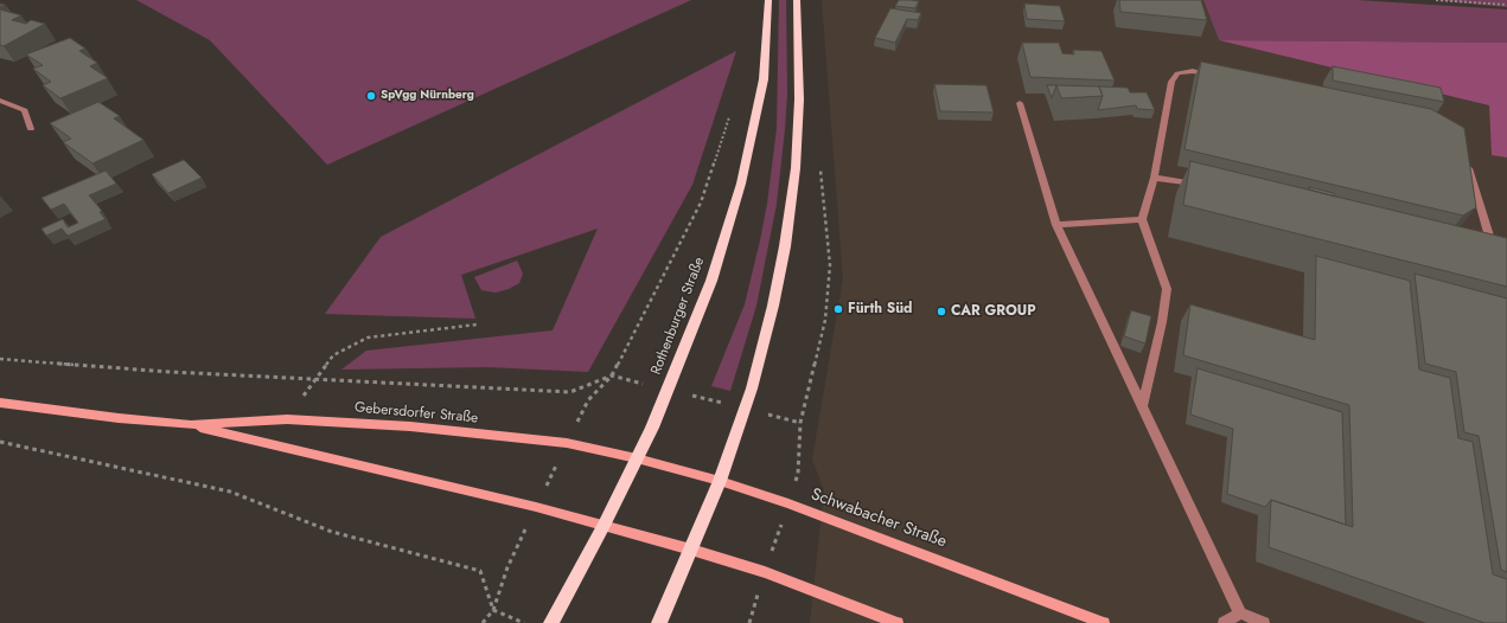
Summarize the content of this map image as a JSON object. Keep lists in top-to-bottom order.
{
  "streets": {
    "main road": ["Rothenburger Straße", "Gebersdorfer Straße", "Schwabacher Straße"]
  },
  "crossings": [
    ["Rothenburger Straße", "Gebersdorfer Straße"],
    ["Rothenburger Straße", "Schwabacher Straße"],
    ["Gebersdorfer Straße", "Schwabacher Straße"]
  ],
  "places": ["SpVgg Nürnberg", "Fürth Süd", "CAR GROUP"]
}
